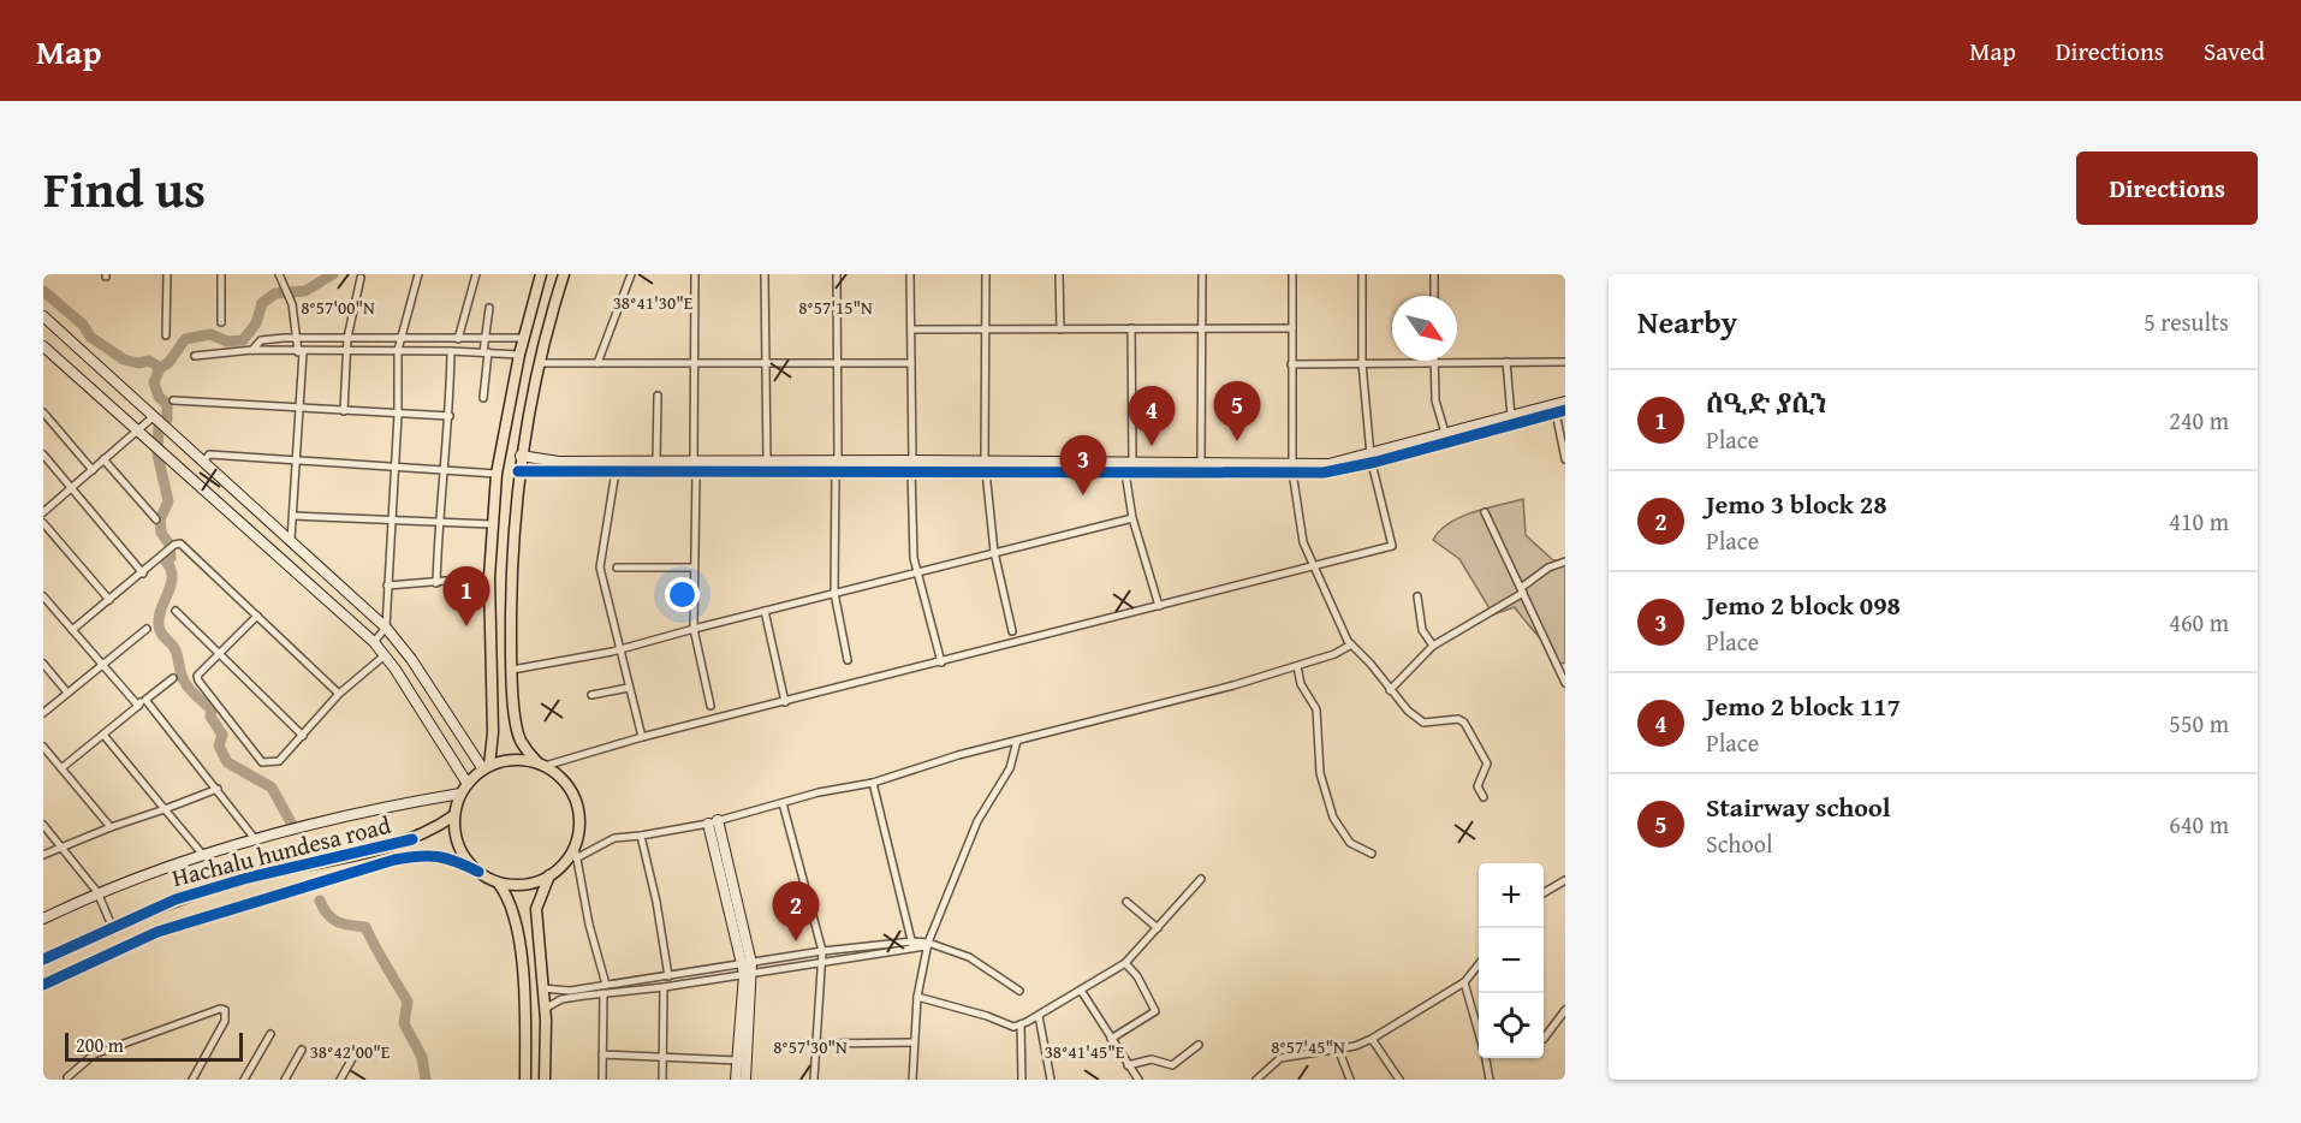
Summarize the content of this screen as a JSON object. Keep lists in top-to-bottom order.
{
  "streets": {
    "main road": ["Hachalu hundesa road"]
  },
  "scale_bar": "200 m",
  "north": "bottom right",
  "page": {
    "header": "Map",
    "nav": ["Map", "Directions", "Saved"],
    "title": "Find us",
    "buttons": "Directions",
    "heading": ["Nearby", "5 results"],
    "list": [
      {
        "mark": "1",
        "name": "ሰዒድ ያሲን",
        "note": "Place",
        "value": "240 m"
      },
      {
        "mark": "2",
        "name": "Jemo 3 block 28",
        "note": "Place",
        "value": "410 m"
      },
      {
        "mark": "3",
        "name": "Jemo 2 block 098",
        "note": "Place",
        "value": "460 m"
      },
      {
        "mark": "4",
        "name": "Jemo 2 block 117",
        "note": "Place",
        "value": "550 m"
      },
      {
        "mark": "5",
        "name": "Stairway school",
        "note": "School",
        "value": "640 m"
      }
    ],
    "pins": [
      "5",
      "4",
      "3",
      "1",
      "2"
    ],
    "map_buttons": ["+", "−"],
    "scale": "200 m"
  },
  "coordinates": [
    "38°41'30\"E",
    "8°57'00\"N",
    "8°57'15\"N",
    "8°57'30\"N",
    "8°57'45\"N",
    "38°42'00\"E",
    "38°41'45\"E"
  ]
}
